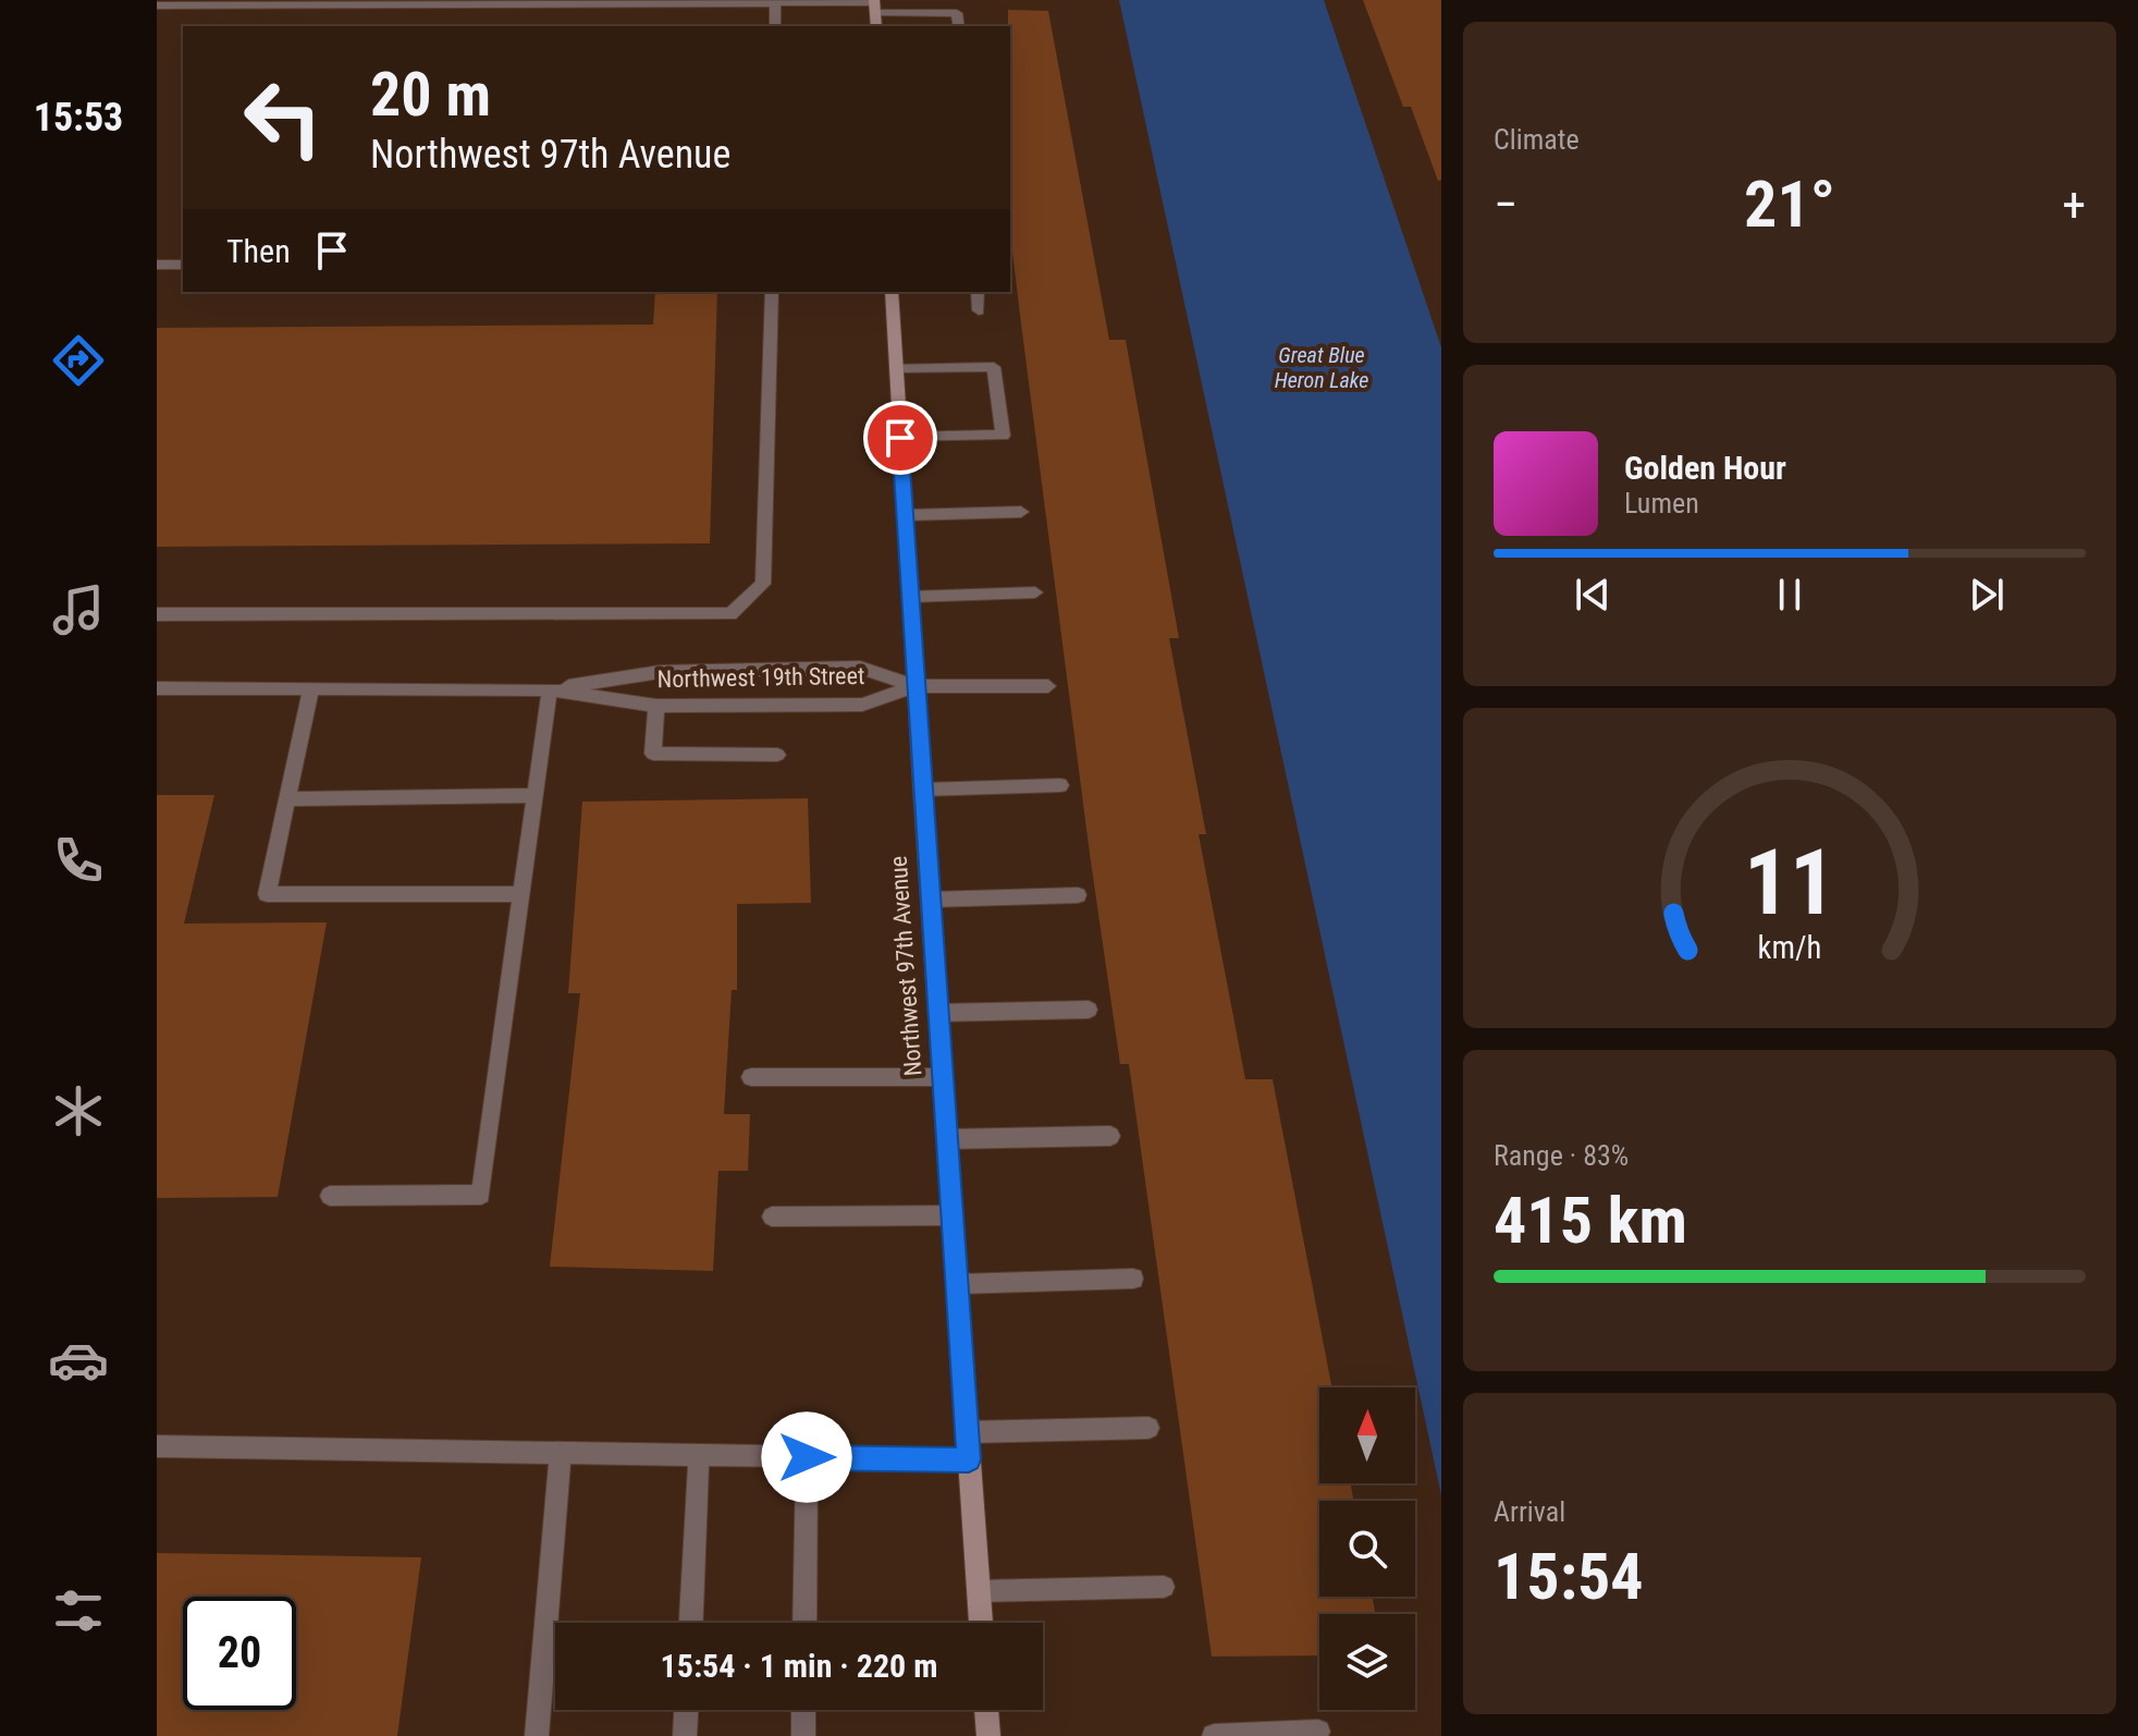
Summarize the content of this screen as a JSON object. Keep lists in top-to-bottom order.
{
  "streets": {
    "street": ["Northwest 97th Avenue"],
    "lane": ["Northwest 19th Street"]
  },
  "crossings": [
    ["Northwest 19th Street", "Northwest 97th Avenue"]
  ],
  "water": ["Great Blue Heron Lake"],
  "north": "top",
  "page": {
    "tabs": "15:53",
    "tile": [
      "Climate",
      ["Range · 83%", "415 km"],
      ["Arrival", "15:54"]
    ],
    "turn": ["20 m", "Northwest 97th Avenue"],
    "heat": ["−", "21°", "+"],
    "then": "Then",
    "song": ["Golden Hour", "Lumen"],
    "limit": "20",
    "trip": "15:54 · 1 min · 220 m",
    "gauge": ["11", "km/h"]
  }
}
